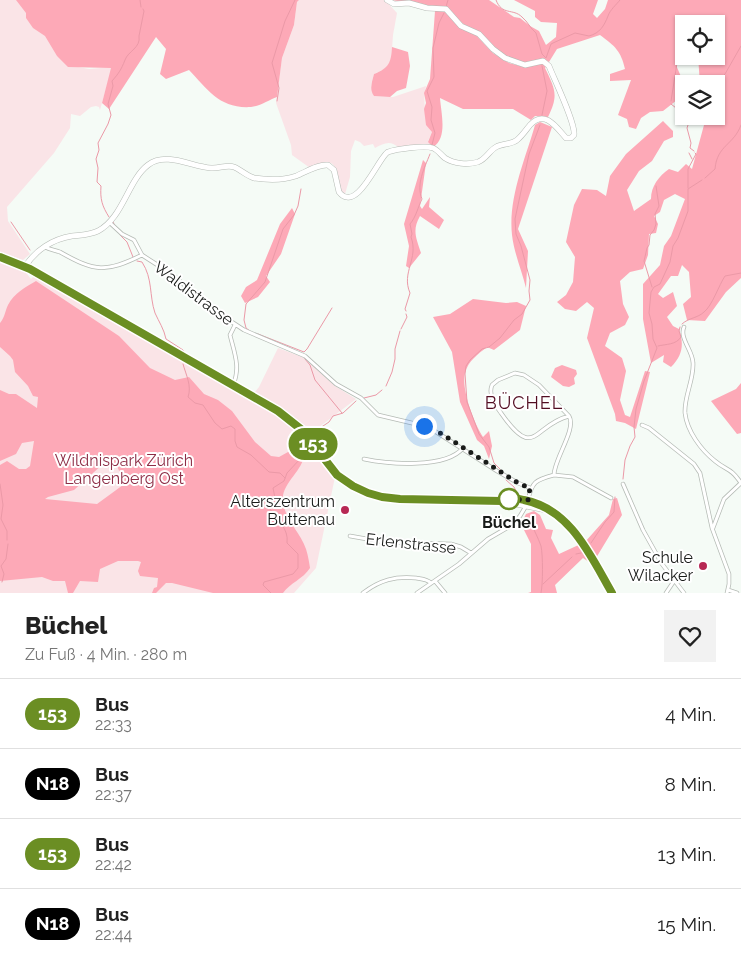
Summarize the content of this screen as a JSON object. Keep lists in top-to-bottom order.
{
  "streets": {
    "street": ["Waldistrasse", "Erlenstrasse"]
  },
  "districts": ["BÜCHEL"],
  "parks": ["Wildnispark Zürich Langenberg Ost"],
  "places": ["Büchel", "Alterszentrum Buttenau", "Schule Wilacker"],
  "lines": ["bus line 153"],
  "page": {
    "on_map": "153",
    "heading": ["Büchel", "Zu Fuß · 4 Min. · 280 m"],
    "list": [
      {
        "mark": "153",
        "name": "Bus",
        "note": "22:33",
        "value": "4 Min."
      },
      {
        "mark": "N18",
        "name": "Bus",
        "note": "22:37",
        "value": "8 Min."
      },
      {
        "mark": "153",
        "name": "Bus",
        "note": "22:42",
        "value": "13 Min."
      },
      {
        "mark": "N18",
        "name": "Bus",
        "note": "22:44",
        "value": "15 Min."
      }
    ]
  }
}
